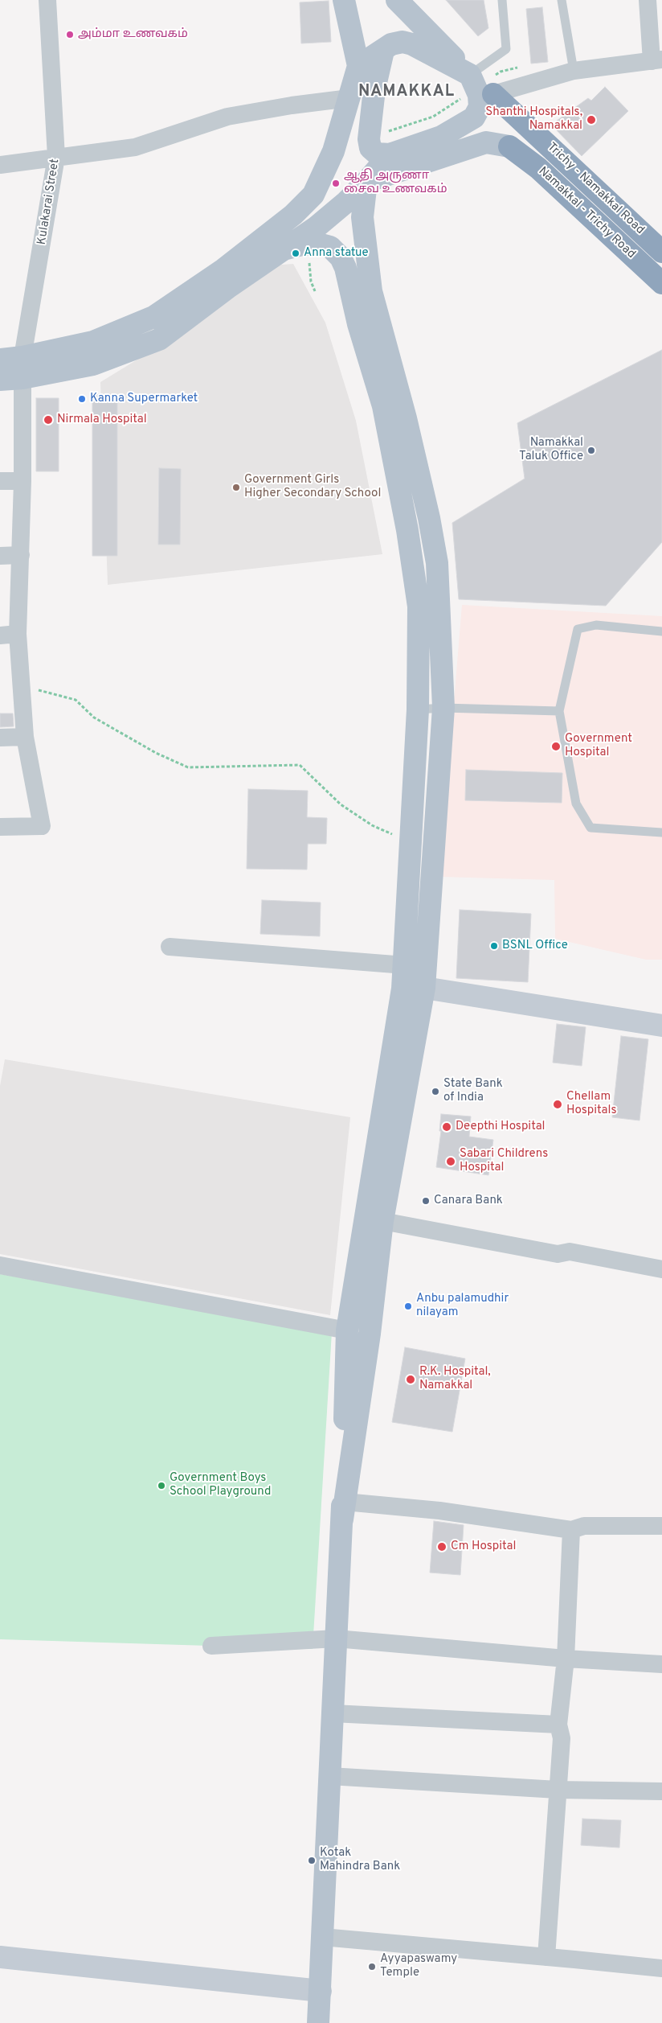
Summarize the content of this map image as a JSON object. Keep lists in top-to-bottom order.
{
  "streets": {
    "highway": ["Trichy - Namakkal Road", "Namakkal - Trichy Road"],
    "street": ["Kulakarai Street"]
  },
  "districts": ["NAMAKKAL"],
  "places": [
    "அம்மா உணவகம்",
    "Shanthi Hospitals, Namakkal",
    "ஆதி அருணா சைவ உணவகம்",
    "Anna statue",
    "Kanna Supermarket",
    "Nirmala Hospital",
    "Namakkal Taluk Office",
    "Government Girls Higher Secondary School",
    "Government Hospital",
    "BSNL Office",
    "State Bank of India",
    "Chellam Hospitals",
    "Deepthi Hospital",
    "Sabari Childrens Hospital",
    "Canara Bank",
    "Anbu palamudhir nilayam",
    "R.K. Hospital, Namakkal",
    "Government Boys School Playground",
    "Cm Hospital",
    "Kotak Mahindra Bank",
    "Ayyapaswamy Temple"
  ]
}
